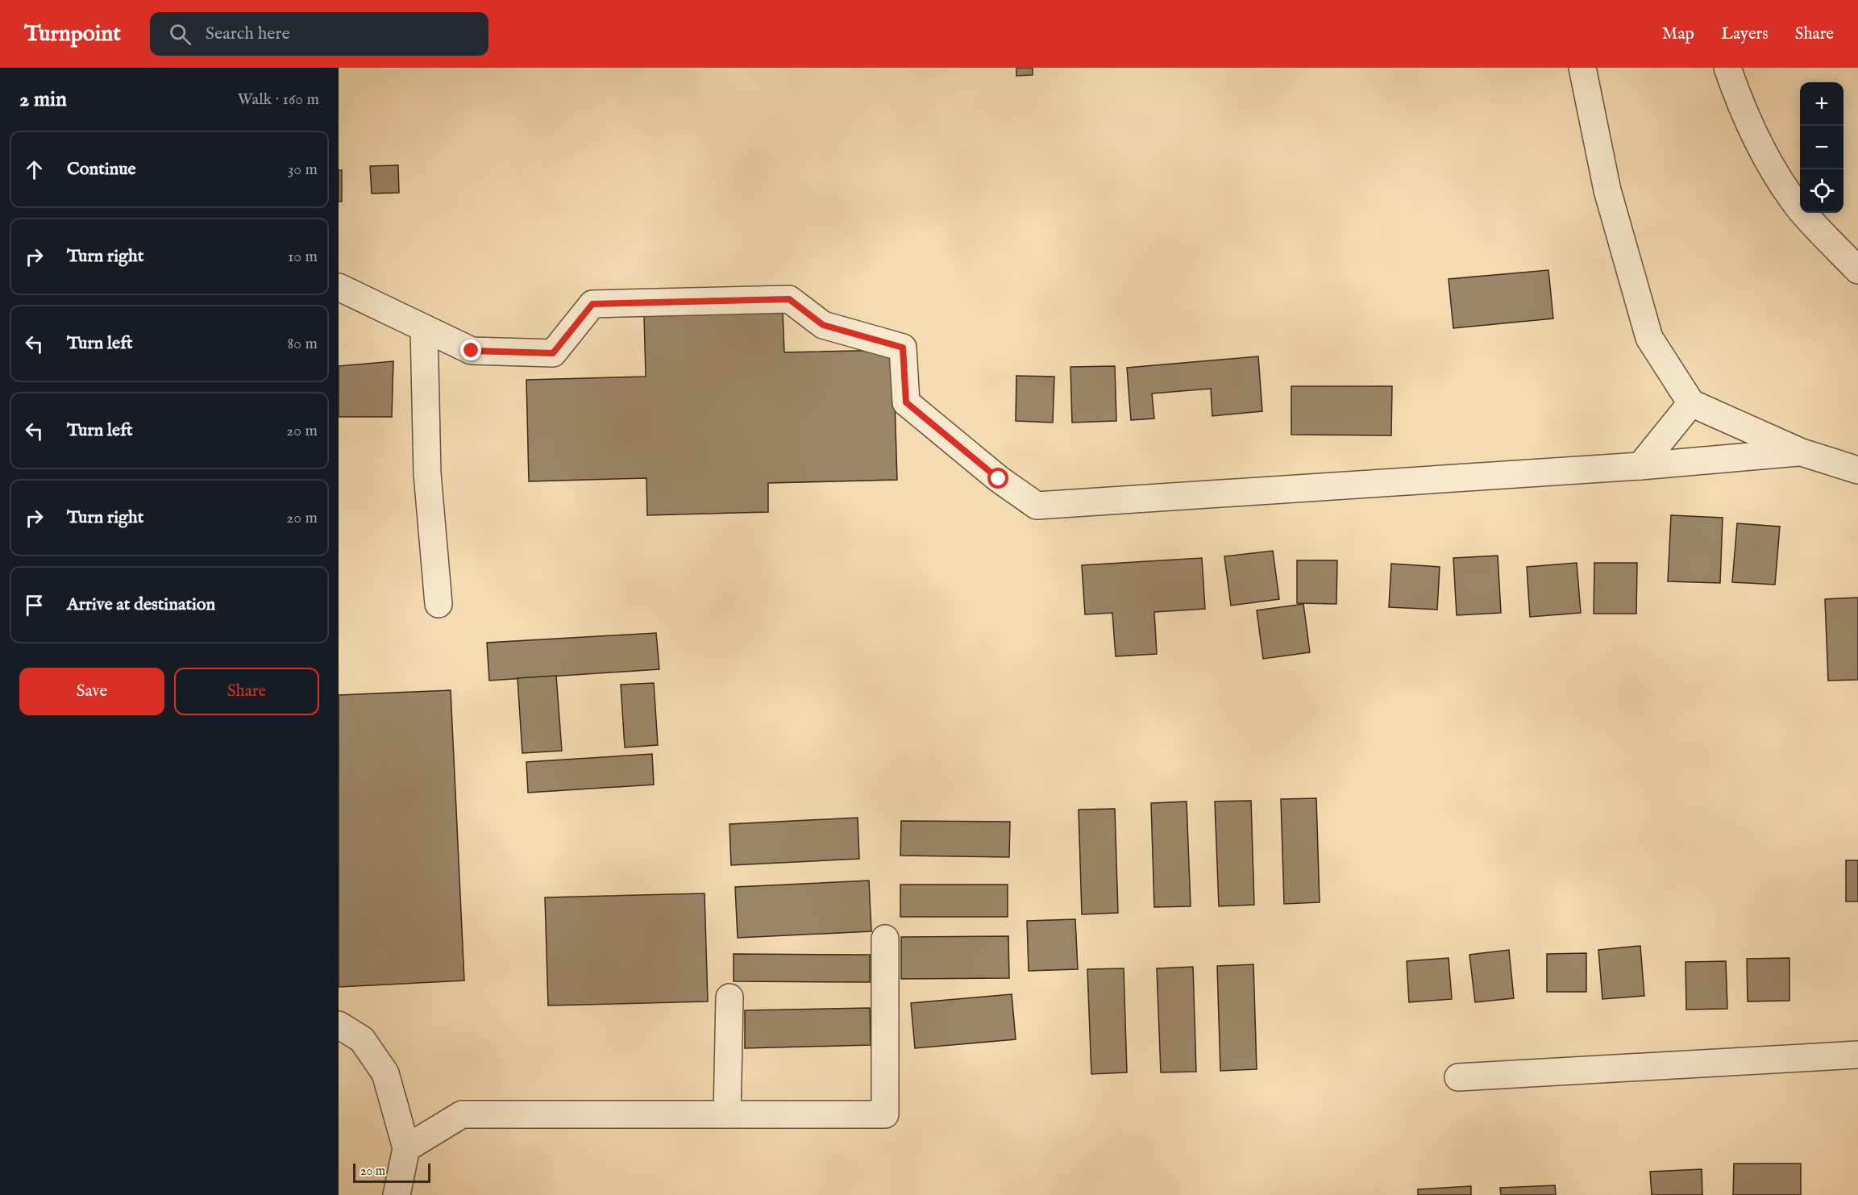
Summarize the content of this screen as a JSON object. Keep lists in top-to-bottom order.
{
  "scale_bar": "20 m",
  "page": {
    "header": "Turnpoint",
    "search": "Search here",
    "nav": ["Map", "Layers", "Share"],
    "heading": ["2 min", "Walk · 160 m"],
    "map_buttons": ["+", "−"],
    "list": [
      ["Continue", "30 m"],
      ["Turn right", "10 m"],
      ["Turn left", "80 m"],
      ["Turn left", "20 m"],
      ["Turn right", "20 m"],
      "Arrive at destination"
    ],
    "buttons": ["Save", "Share"],
    "scale": "20 m"
  }
}
